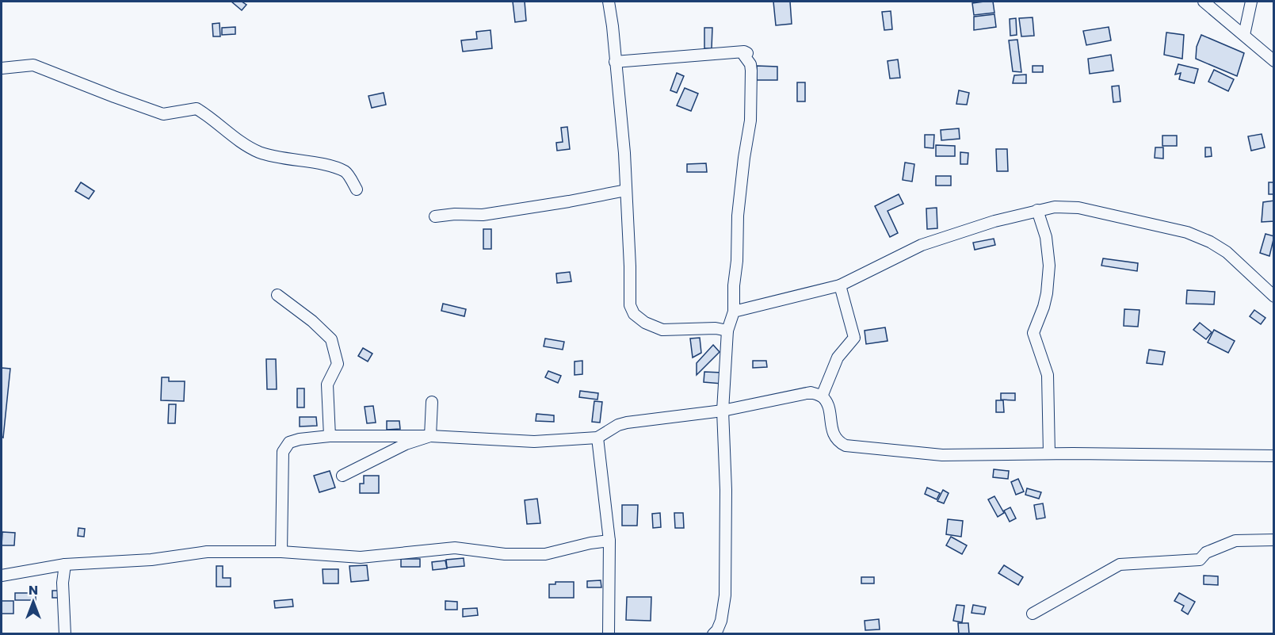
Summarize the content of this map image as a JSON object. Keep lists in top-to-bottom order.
{
  "north": "top"
}
